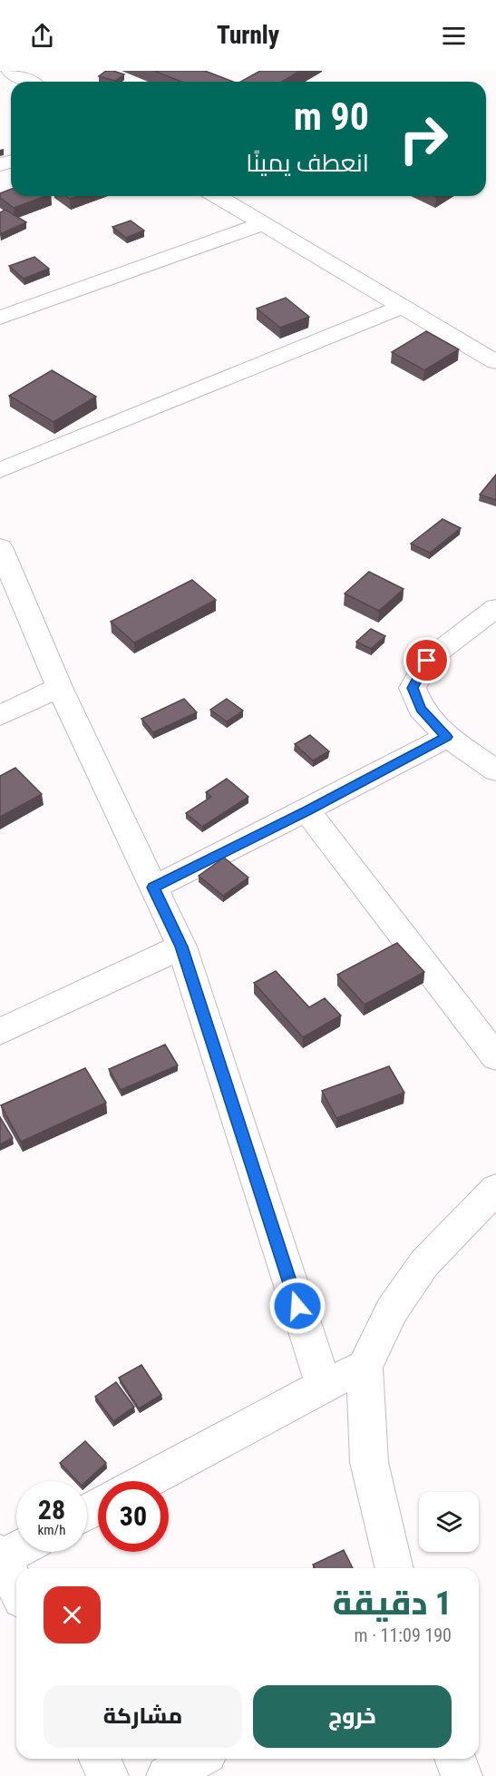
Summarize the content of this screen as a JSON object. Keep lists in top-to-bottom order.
{
  "page": {
    "header": "Turnly",
    "turn": ["90 m", "انعطف يمينًا"],
    "speed": "28 km/h",
    "limit": "30",
    "heading": ["1 دقيقة", "190 m · 11:09"],
    "buttons": ["خروج", "مشاركة"]
  }
}
